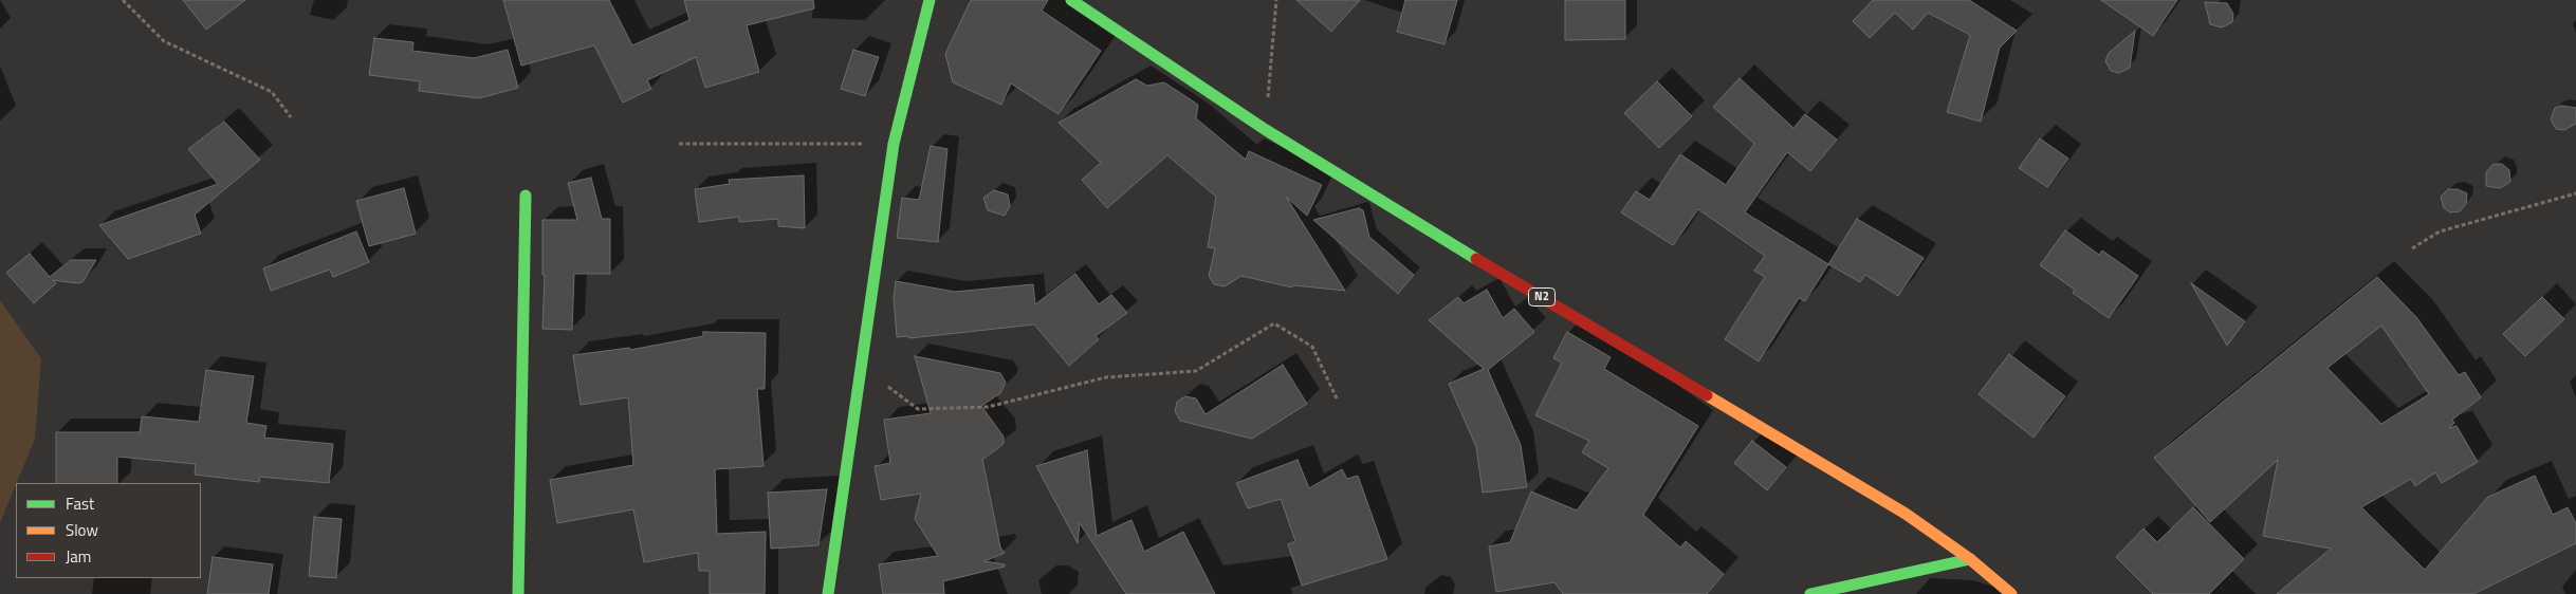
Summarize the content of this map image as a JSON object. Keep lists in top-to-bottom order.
{
  "streets": {
    "main road": ["N2"]
  },
  "legend": ["Fast", "Slow", "Jam"]
}
